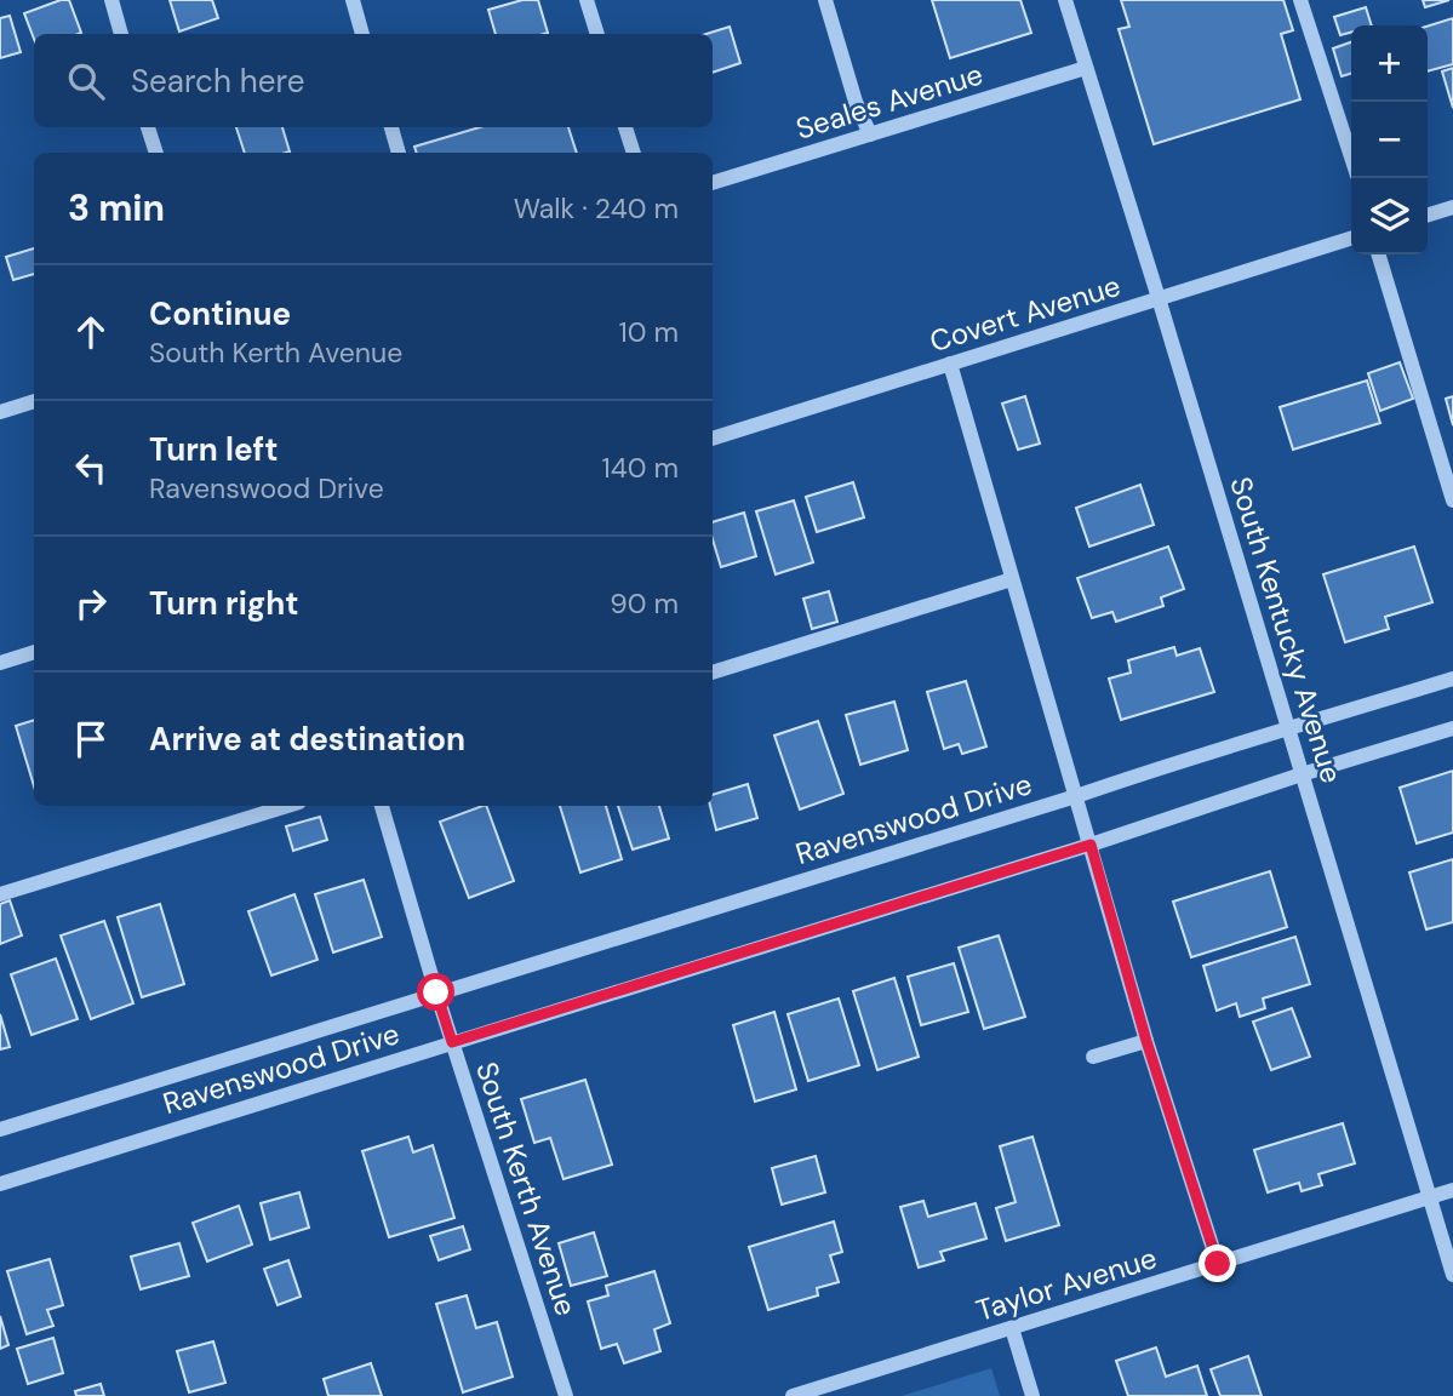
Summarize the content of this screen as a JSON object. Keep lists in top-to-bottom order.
{
  "streets": {
    "street": [
      "Seales Avenue",
      "Covert Avenue",
      "South Kentucky Avenue",
      "Ravenswood Drive",
      "South Kerth Avenue",
      "Taylor Avenue"
    ]
  },
  "crossings": [
    ["Seales Avenue", "South Kentucky Avenue"],
    ["Covert Avenue", "South Kentucky Avenue"],
    ["South Kentucky Avenue", "Ravenswood Drive"],
    ["South Kentucky Avenue", "Taylor Avenue"],
    ["Ravenswood Drive", "South Kerth Avenue"]
  ],
  "page": {
    "map_buttons": ["+", "−"],
    "search": "Search here",
    "heading": ["3 min", "Walk · 240 m"],
    "list": [
      ["Continue", "South Kerth Avenue", "10 m"],
      ["Turn left", "Ravenswood Drive", "140 m"],
      ["Turn right", "90 m"],
      "Arrive at destination"
    ]
  }
}
